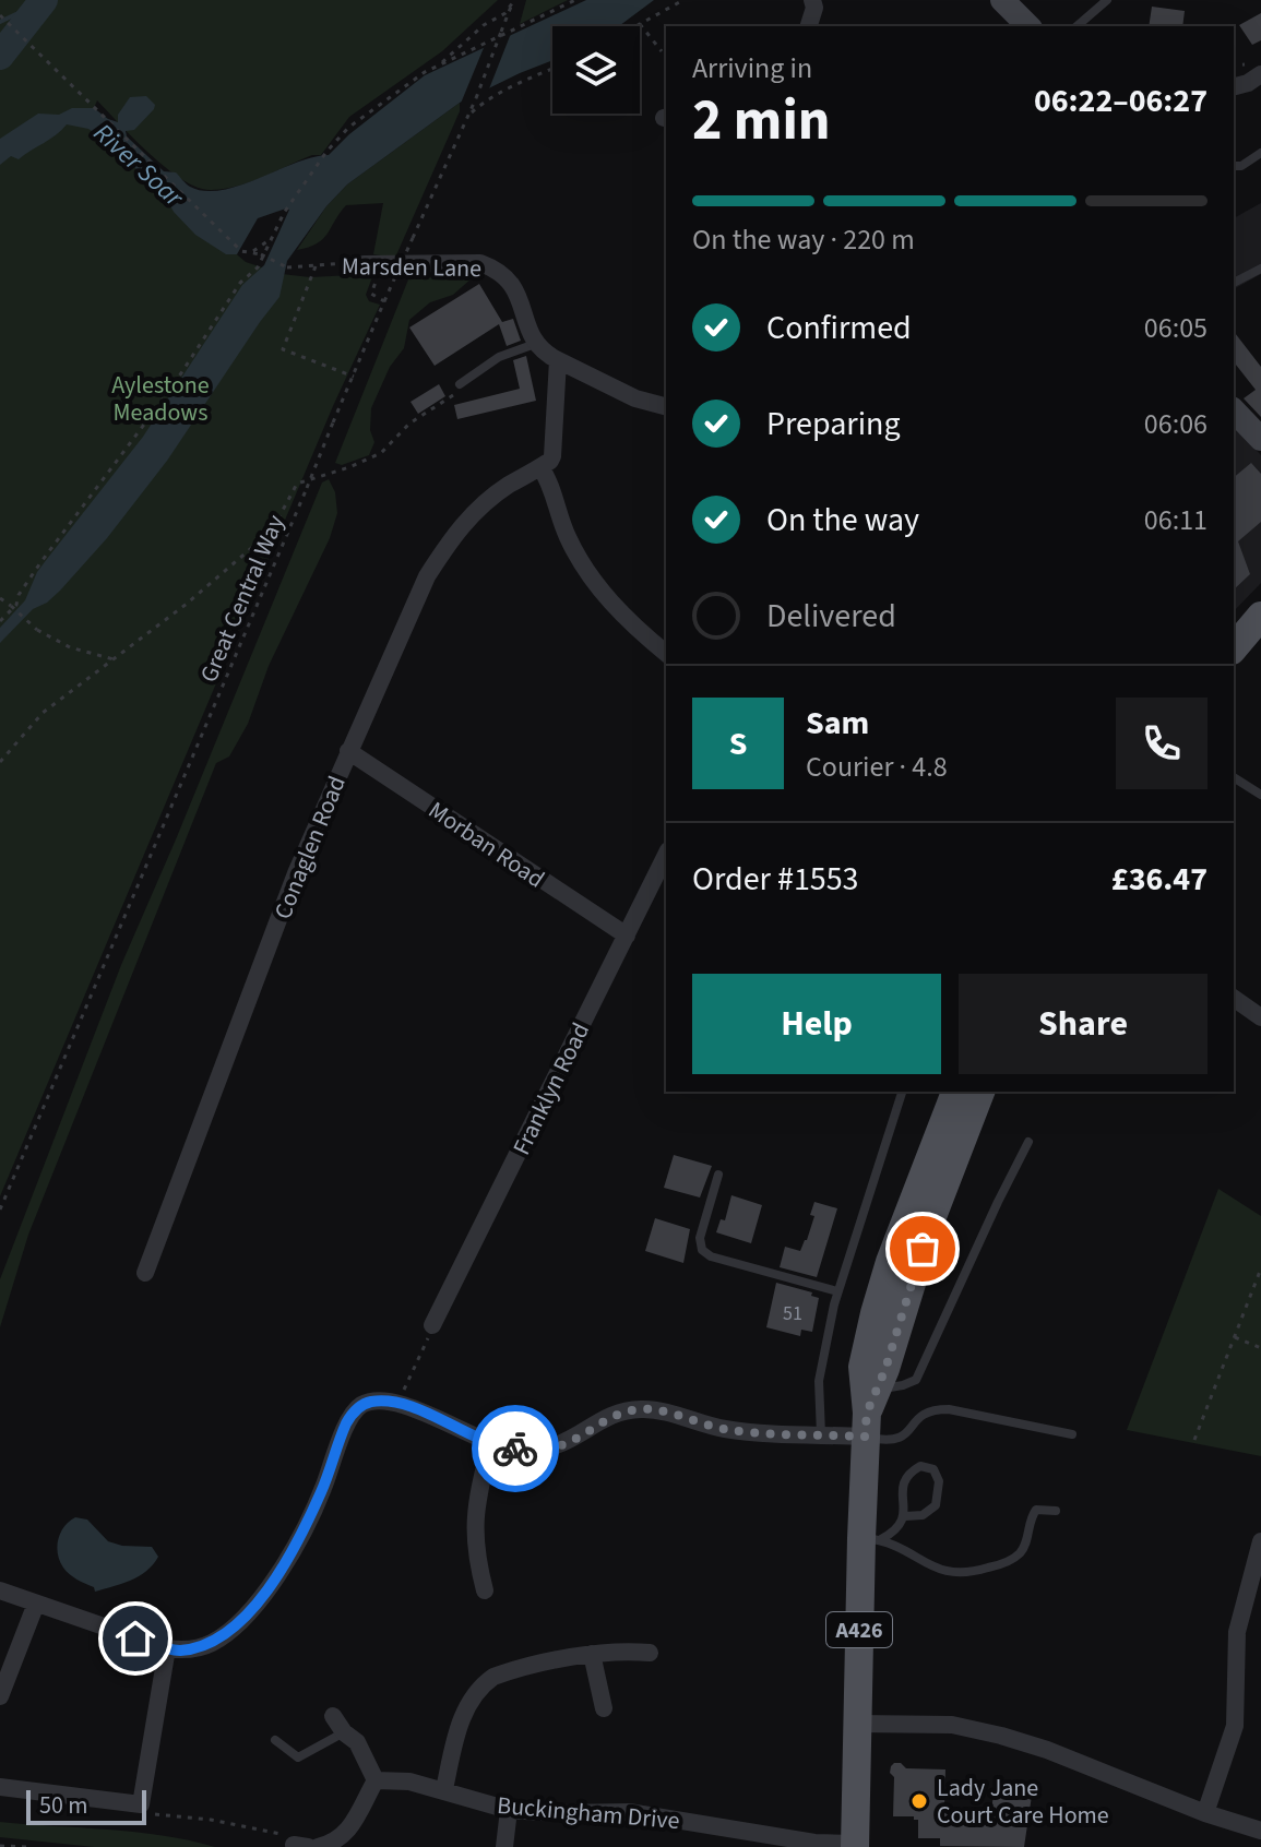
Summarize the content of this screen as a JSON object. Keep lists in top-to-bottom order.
{
  "streets": {
    "main road": ["A426"],
    "street": [
      "Marsden Lane",
      "Morban Road",
      "Conaglen Road",
      "Franklyn Road",
      "Buckingham Drive"
    ],
    "path": ["Great Central Way"]
  },
  "crossings": [
    ["Morban Road", "Conaglen Road"],
    ["Morban Road", "Franklyn Road"],
    ["A426", "Buckingham Drive"]
  ],
  "water": ["River Soar"],
  "parks": ["Aylestone Meadows"],
  "places": ["Lady Jane Court Care Home"],
  "house_numbers": ["51"],
  "scale_bar": "50 m",
  "page": {
    "heading": ["2 min", "Arriving in", "06:22–06:27"],
    "panel": [
      "Sam",
      "Courier · 4.8",
      "Order #1553",
      "£36.47"
    ],
    "bar": "On the way · 220 m",
    "list": [
      ["Confirmed", "06:05"],
      ["Preparing", "06:06"],
      ["On the way", "06:11"],
      "Delivered"
    ],
    "round": "S",
    "buttons": ["Help", "Share"],
    "scale": "50 m"
  }
}
